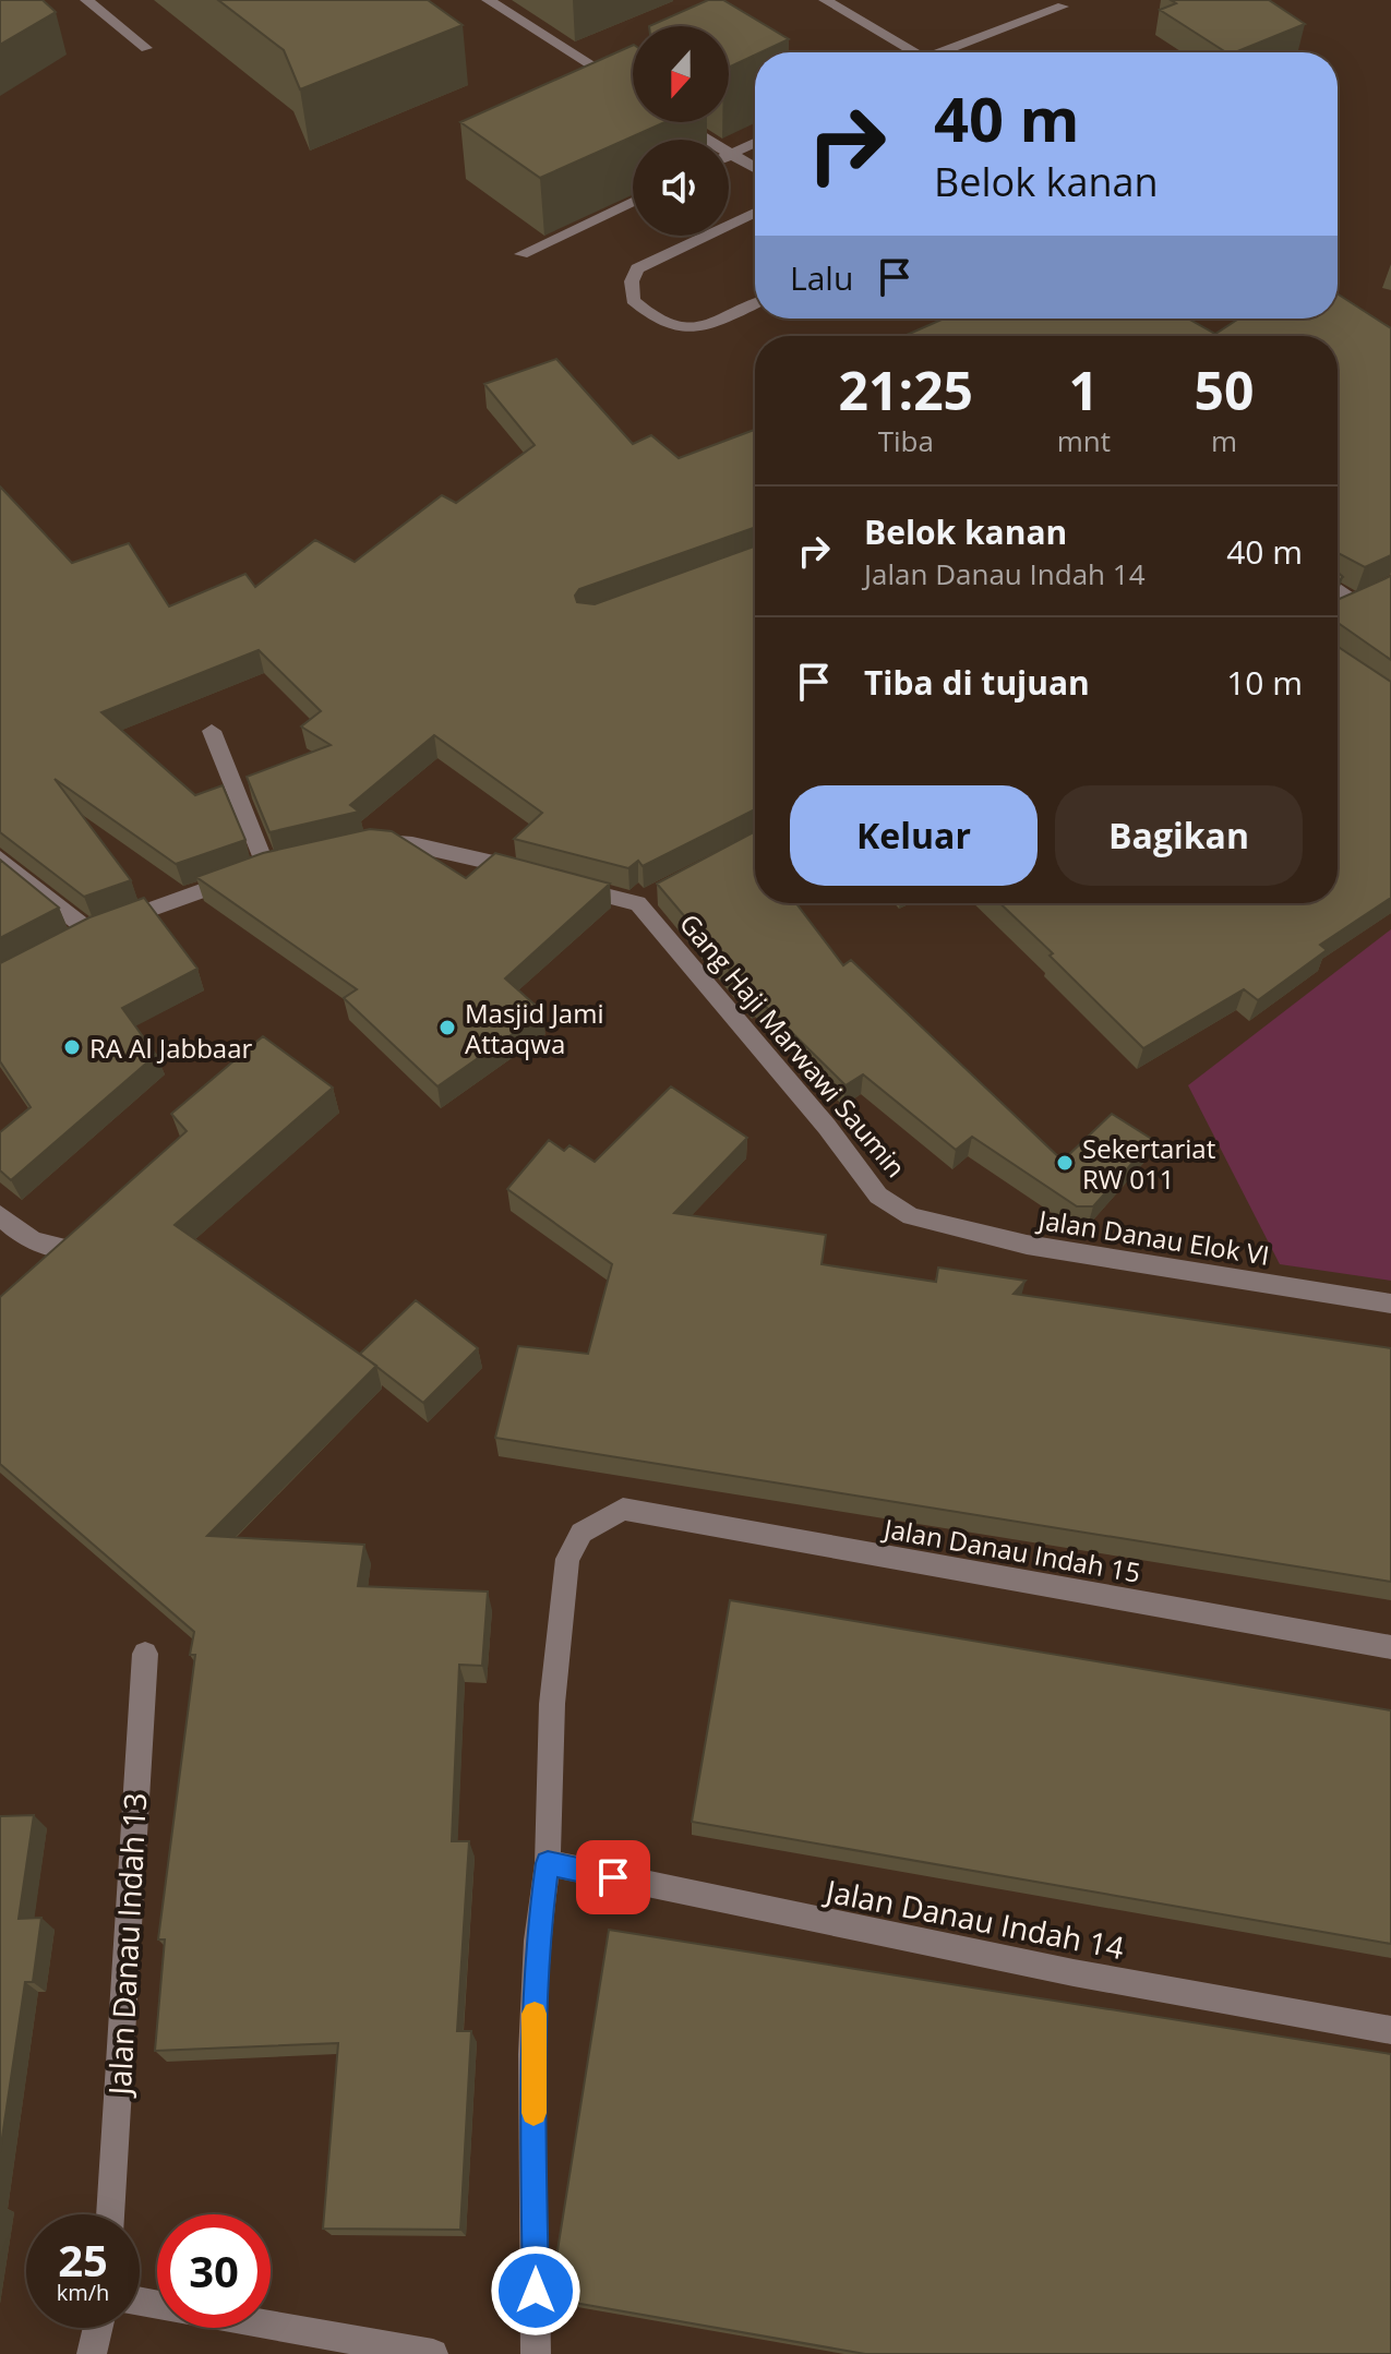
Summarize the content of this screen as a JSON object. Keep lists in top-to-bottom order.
{
  "streets": {
    "street": [
      "Gang Haji Marwawi Saumin",
      "Jalan Danau Elok VI",
      "Jalan Danau Indah 15",
      "Jalan Danau Indah 14",
      "Jalan Danau Indah 13"
    ]
  },
  "crossings": [
    ["Gang Haji Marwawi Saumin", "Jalan Danau Elok VI"],
    ["Jalan Danau Indah 15", "Jalan Danau Indah 14"]
  ],
  "places": ["Masjid Jami Attaqwa", "RA Al Jabbaar", "Sekertariat RW 011"],
  "north": "bottom",
  "page": {
    "turn": ["40 m", "Belok kanan"],
    "then": "Lalu",
    "eta": [
      "21:25",
      "Tiba",
      "1",
      "mnt",
      "50",
      "m"
    ],
    "list": [
      {
        "name": "Belok kanan",
        "note": "Jalan Danau Indah 14",
        "value": "40 m"
      },
      {
        "name": "Tiba di tujuan",
        "value": "10 m"
      }
    ],
    "buttons": ["Keluar", "Bagikan"],
    "speed": "25 km/h",
    "limit": "30"
  }
}
